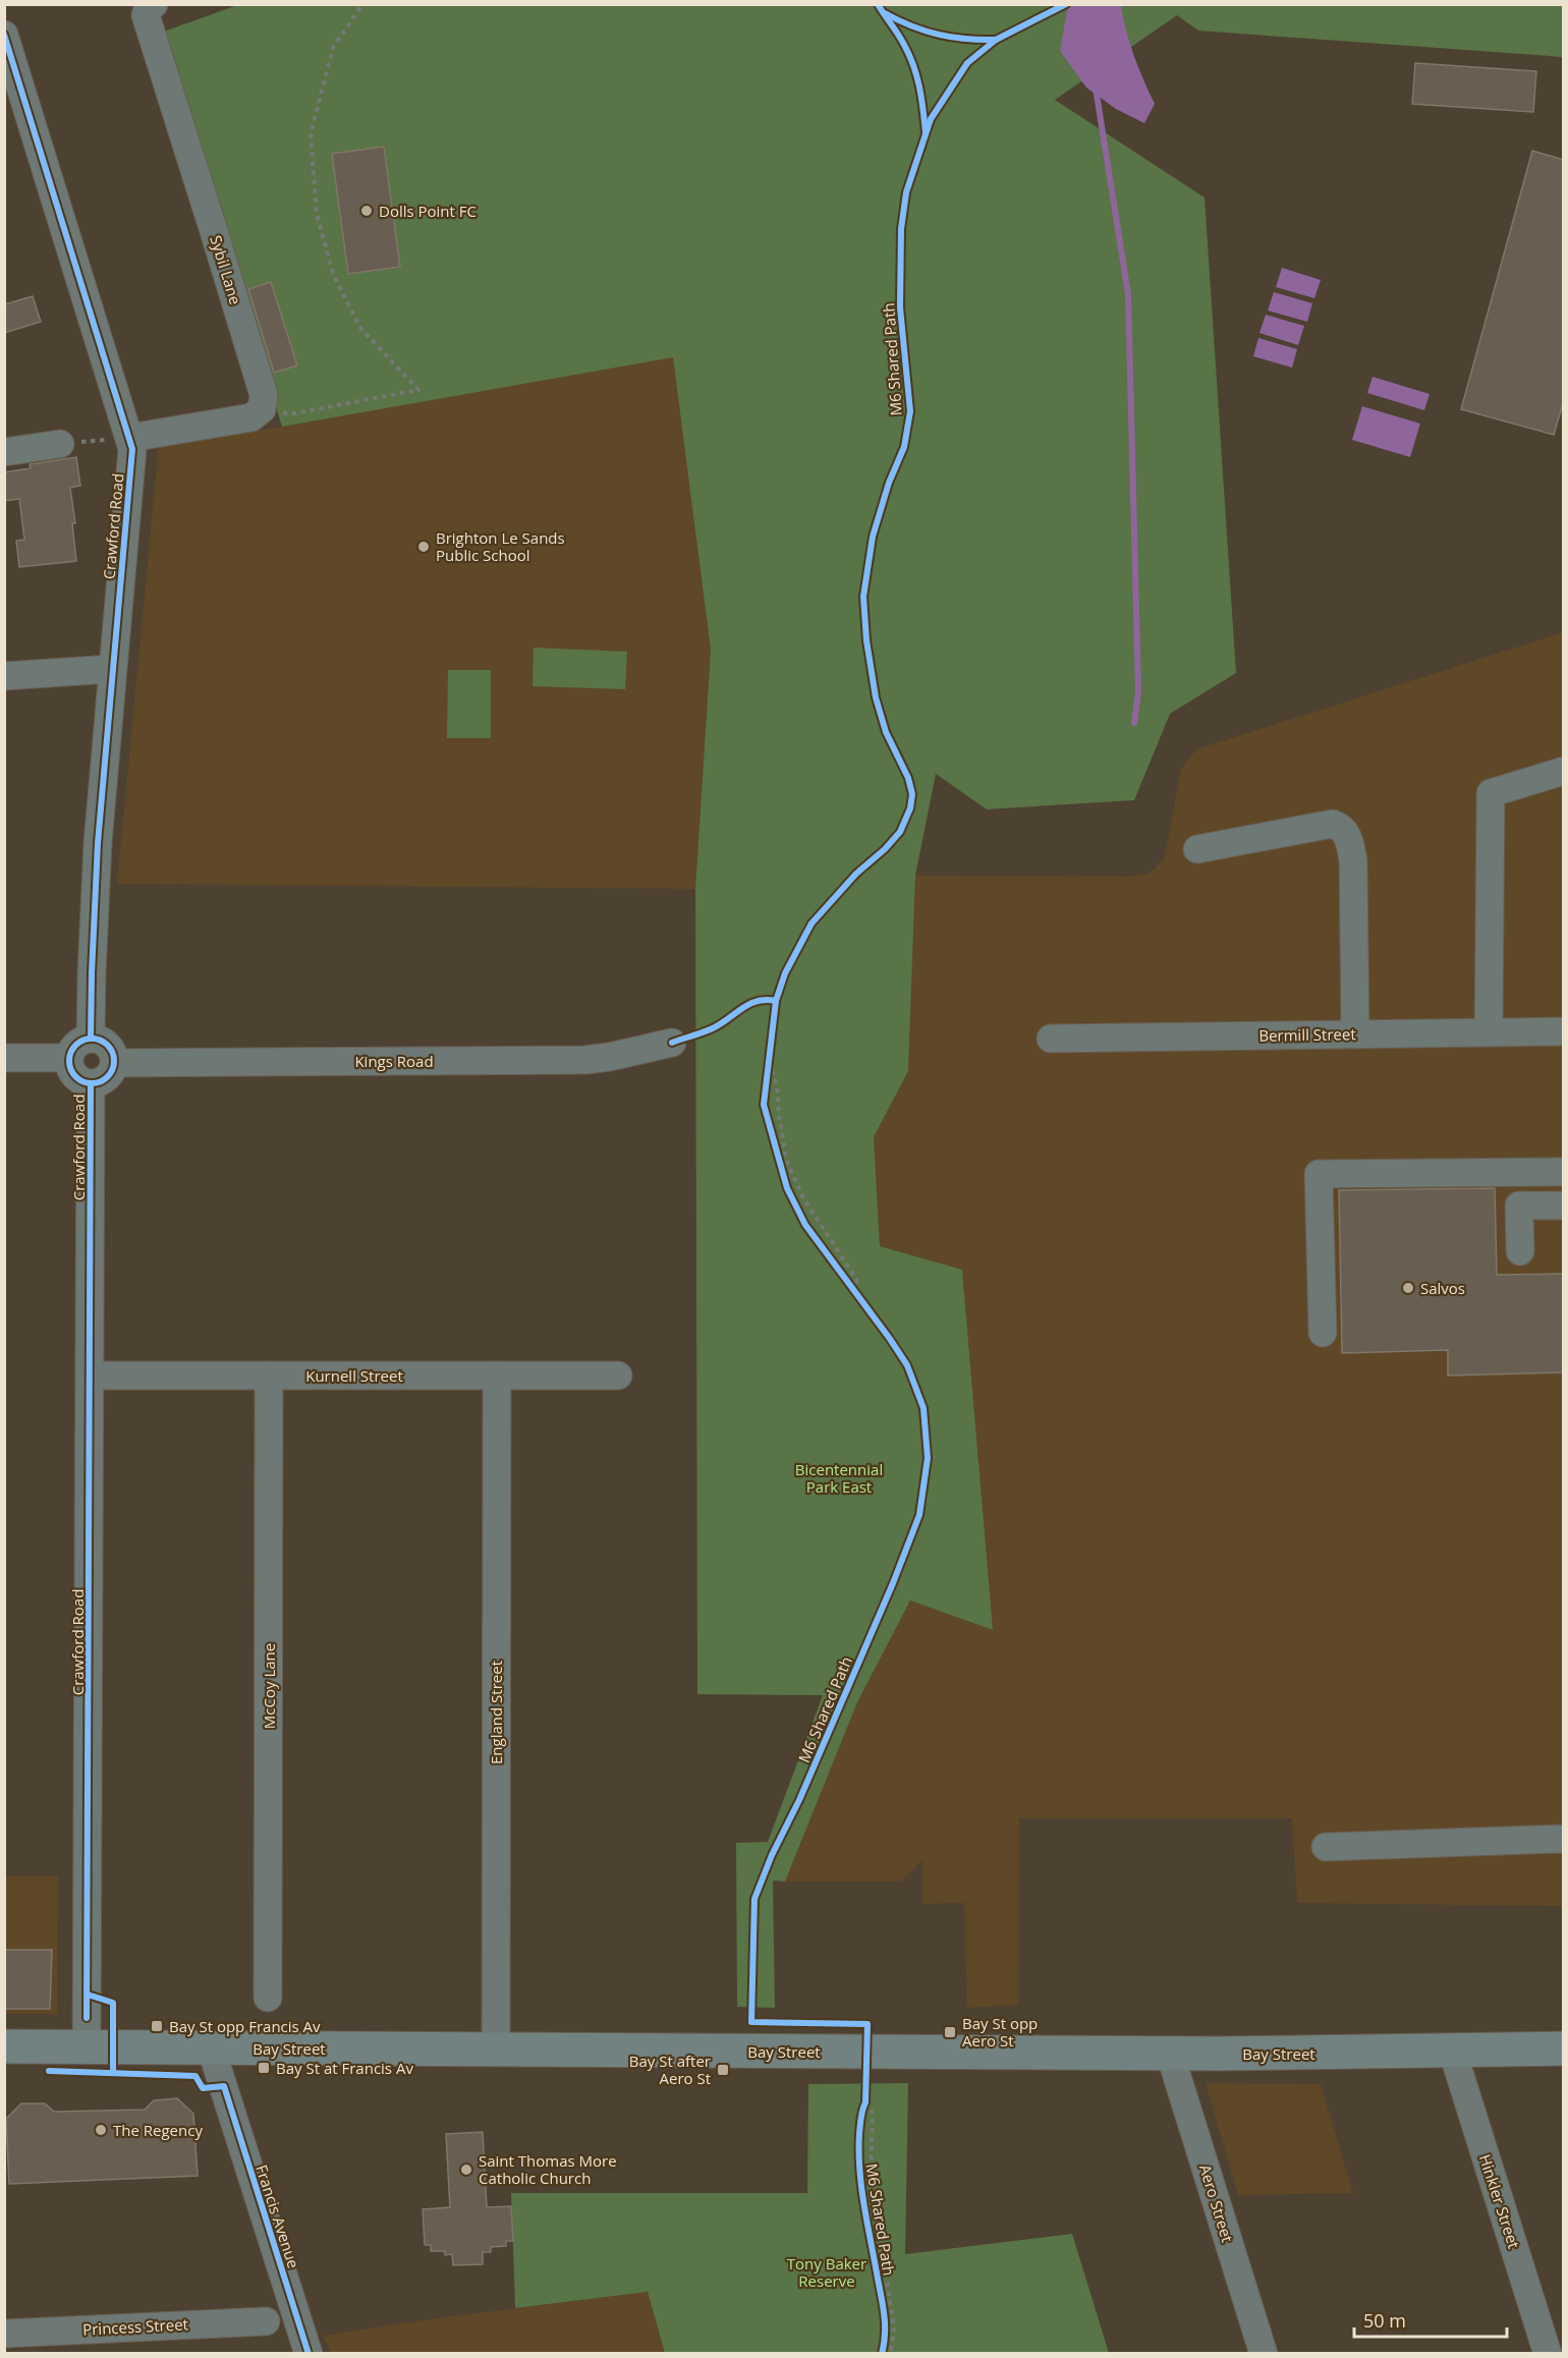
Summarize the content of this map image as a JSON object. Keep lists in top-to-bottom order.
{
  "streets": {
    "main road": ["Bay Street"],
    "street": [
      "Sybil Lane",
      "Crawford Road",
      "Bermill Street",
      "Kings Road",
      "Kurnell Street",
      "McCoy Lane",
      "England Street",
      "Hinkler Street",
      "Aero Street",
      "Francis Avenue",
      "Princess Street"
    ],
    "cycle path": ["M6 Shared Path"]
  },
  "crossings": [
    ["Crawford Road", "Kings Road"],
    ["Crawford Road", "Kurnell Street"],
    ["Crawford Road", "Bay Street"],
    ["Kurnell Street", "McCoy Lane"],
    ["Kurnell Street", "England Street"],
    ["England Street", "Bay Street"],
    ["Bay Street", "Hinkler Street"],
    ["Bay Street", "Aero Street"],
    ["Bay Street", "Francis Avenue"]
  ],
  "parks": ["Bicentennial Park East", "Tony Baker Reserve"],
  "places": {
    "other": [
      "Dolls Point FC",
      "Brighton Le Sands Public School",
      "Salvos",
      "The Regency",
      "Saint Thomas More Catholic Church"
    ],
    "transit": [
      "Bay St opp Francis Av",
      "Bay St opp Aero St",
      "Bay St at Francis Av",
      "Bay St after Aero St"
    ]
  },
  "scale_bar": "50 m"
}
